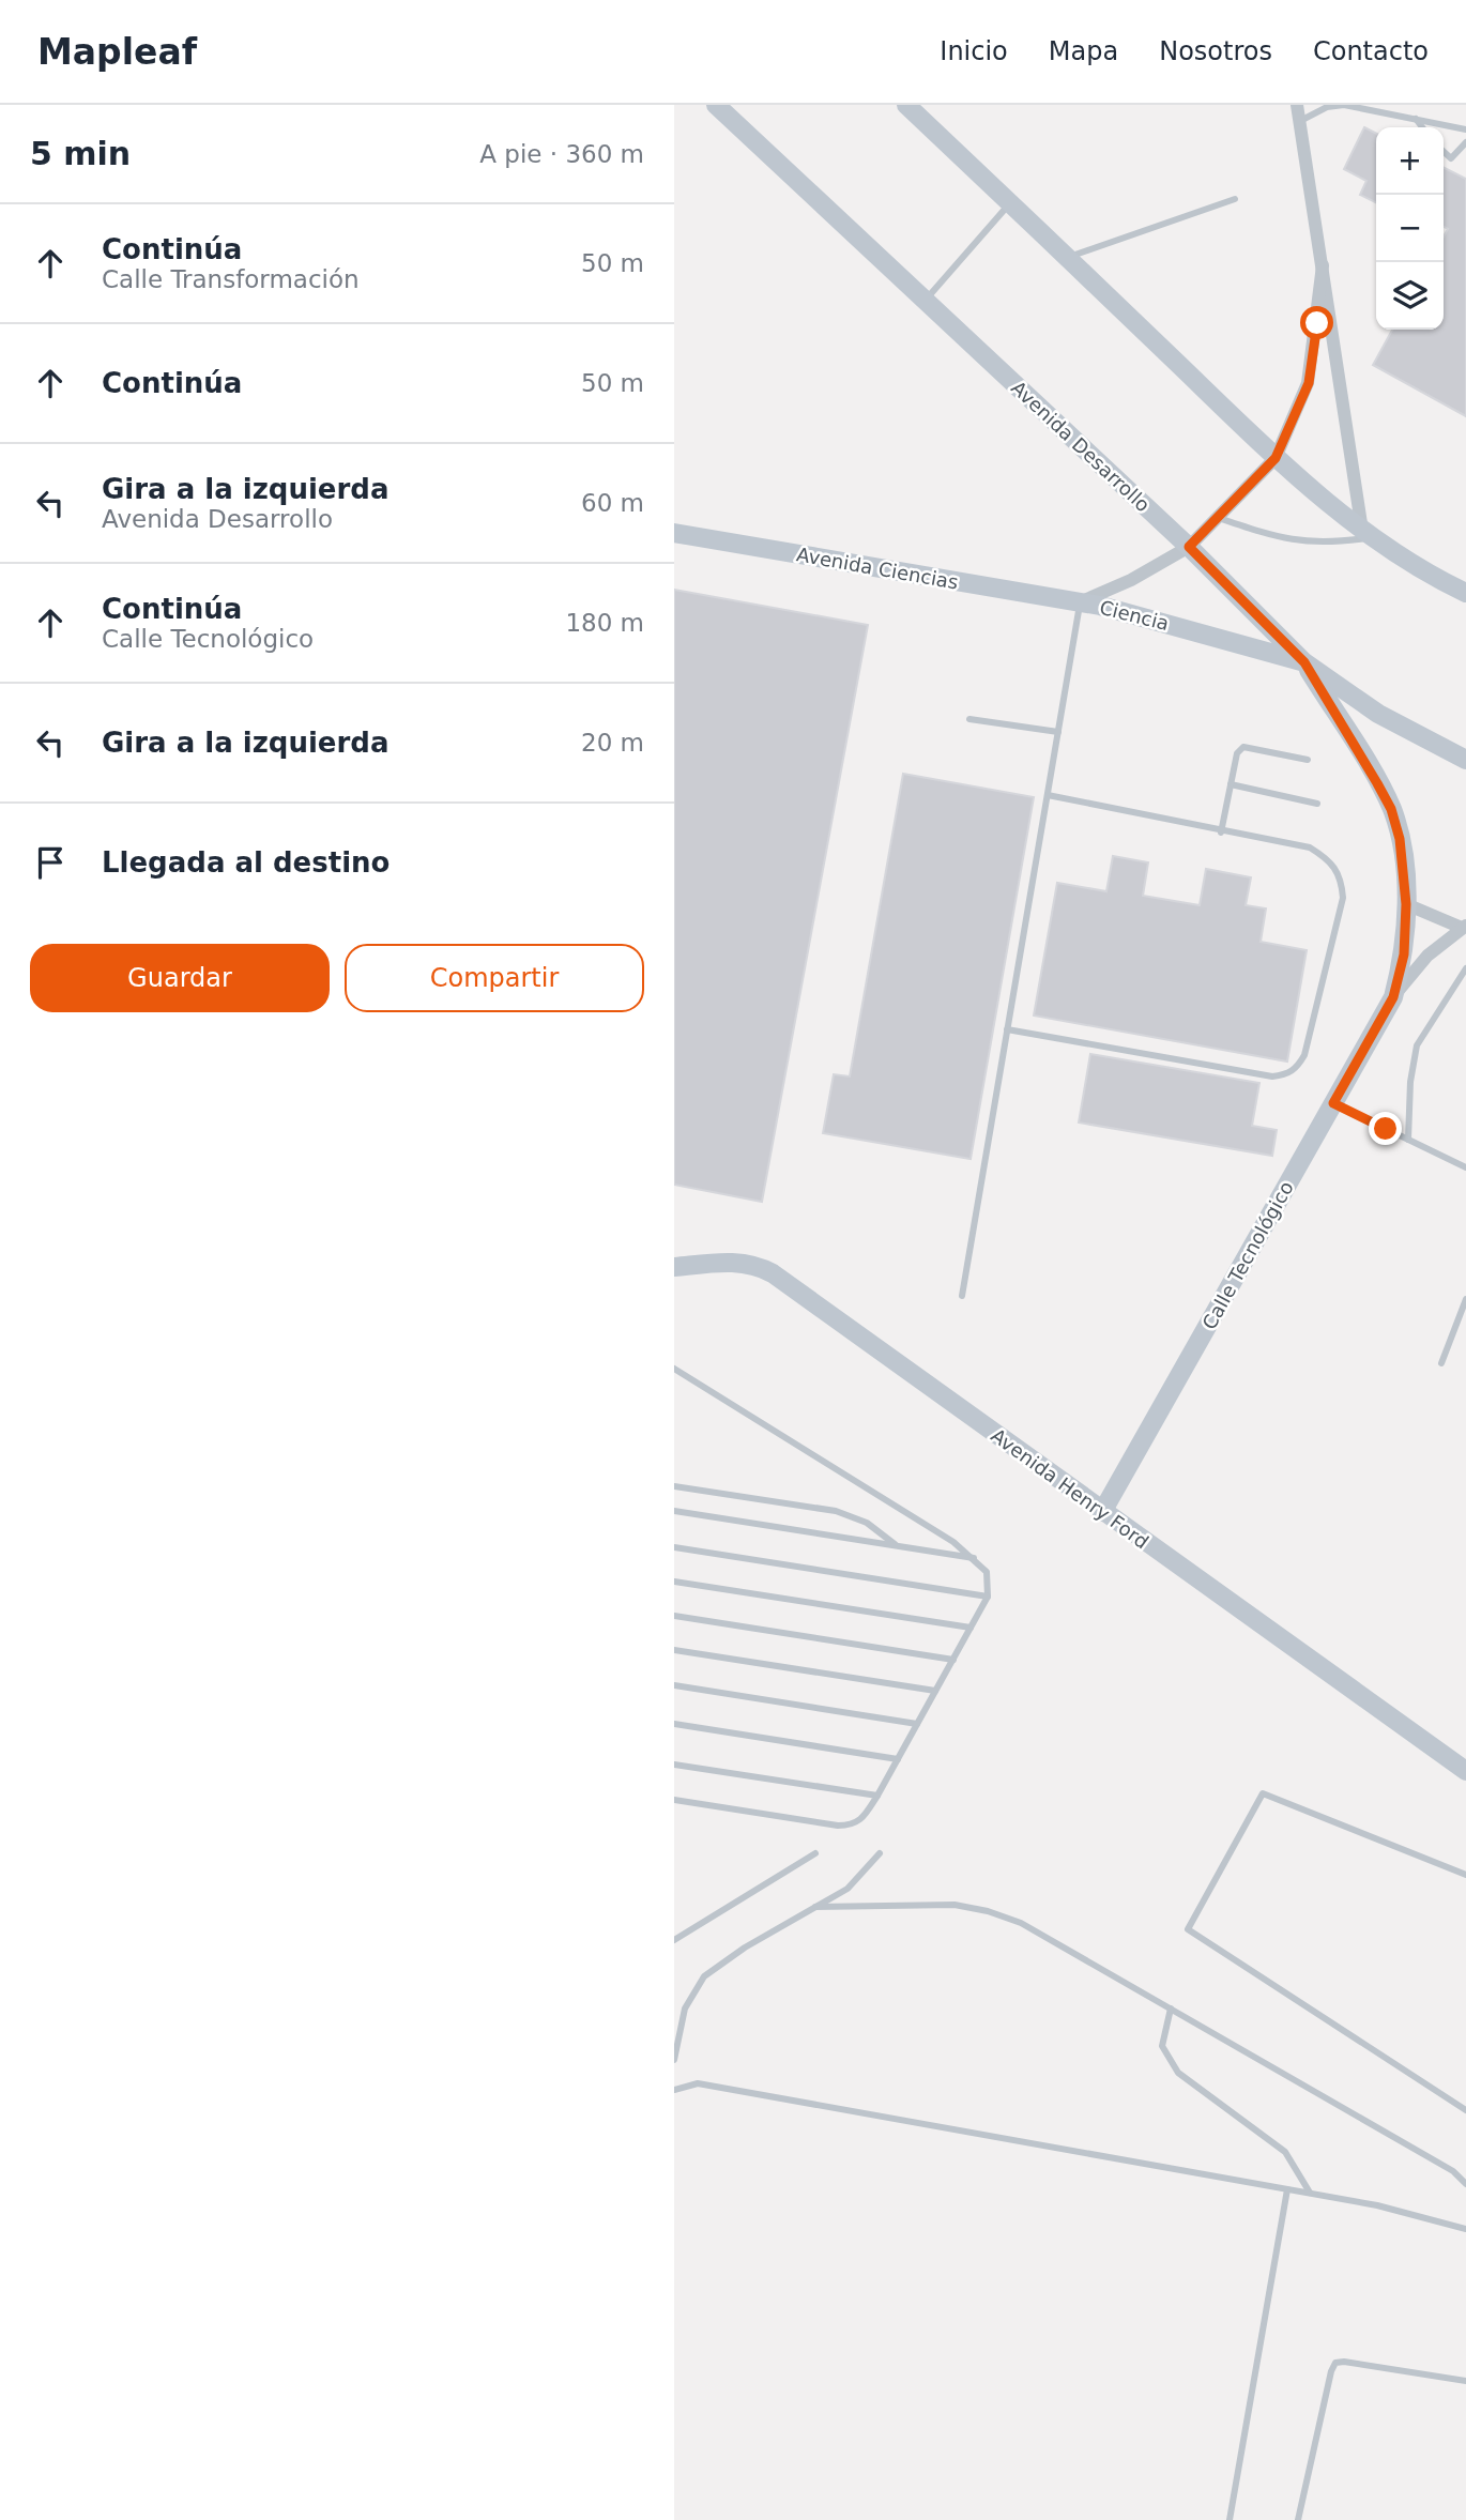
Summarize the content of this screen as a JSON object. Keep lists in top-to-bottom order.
{
  "streets": {
    "street": [
      "Avenida Desarrollo",
      "Avenida Ciencias",
      "Ciencia",
      "Calle Tecnológico",
      "Avenida Henry Ford"
    ]
  },
  "crossings": [
    ["Avenida Desarrollo", "Ciencia"],
    ["Avenida Desarrollo", "Calle Tecnológico"],
    ["Avenida Ciencias", "Ciencia"],
    ["Ciencia", "Calle Tecnológico"],
    ["Calle Tecnológico", "Avenida Henry Ford"]
  ],
  "page": {
    "header": "Mapleaf",
    "nav": [
      "Inicio",
      "Mapa",
      "Nosotros",
      "Contacto"
    ],
    "heading": ["5 min", "A pie · 360 m"],
    "map_buttons": ["+", "−"],
    "list": [
      ["Continúa", "Calle Transformación", "50 m"],
      ["Continúa", "50 m"],
      ["Gira a la izquierda", "Avenida Desarrollo", "60 m"],
      ["Continúa", "Calle Tecnológico", "180 m"],
      ["Gira a la izquierda", "20 m"],
      "Llegada al destino"
    ],
    "buttons": ["Guardar", "Compartir"]
  }
}
